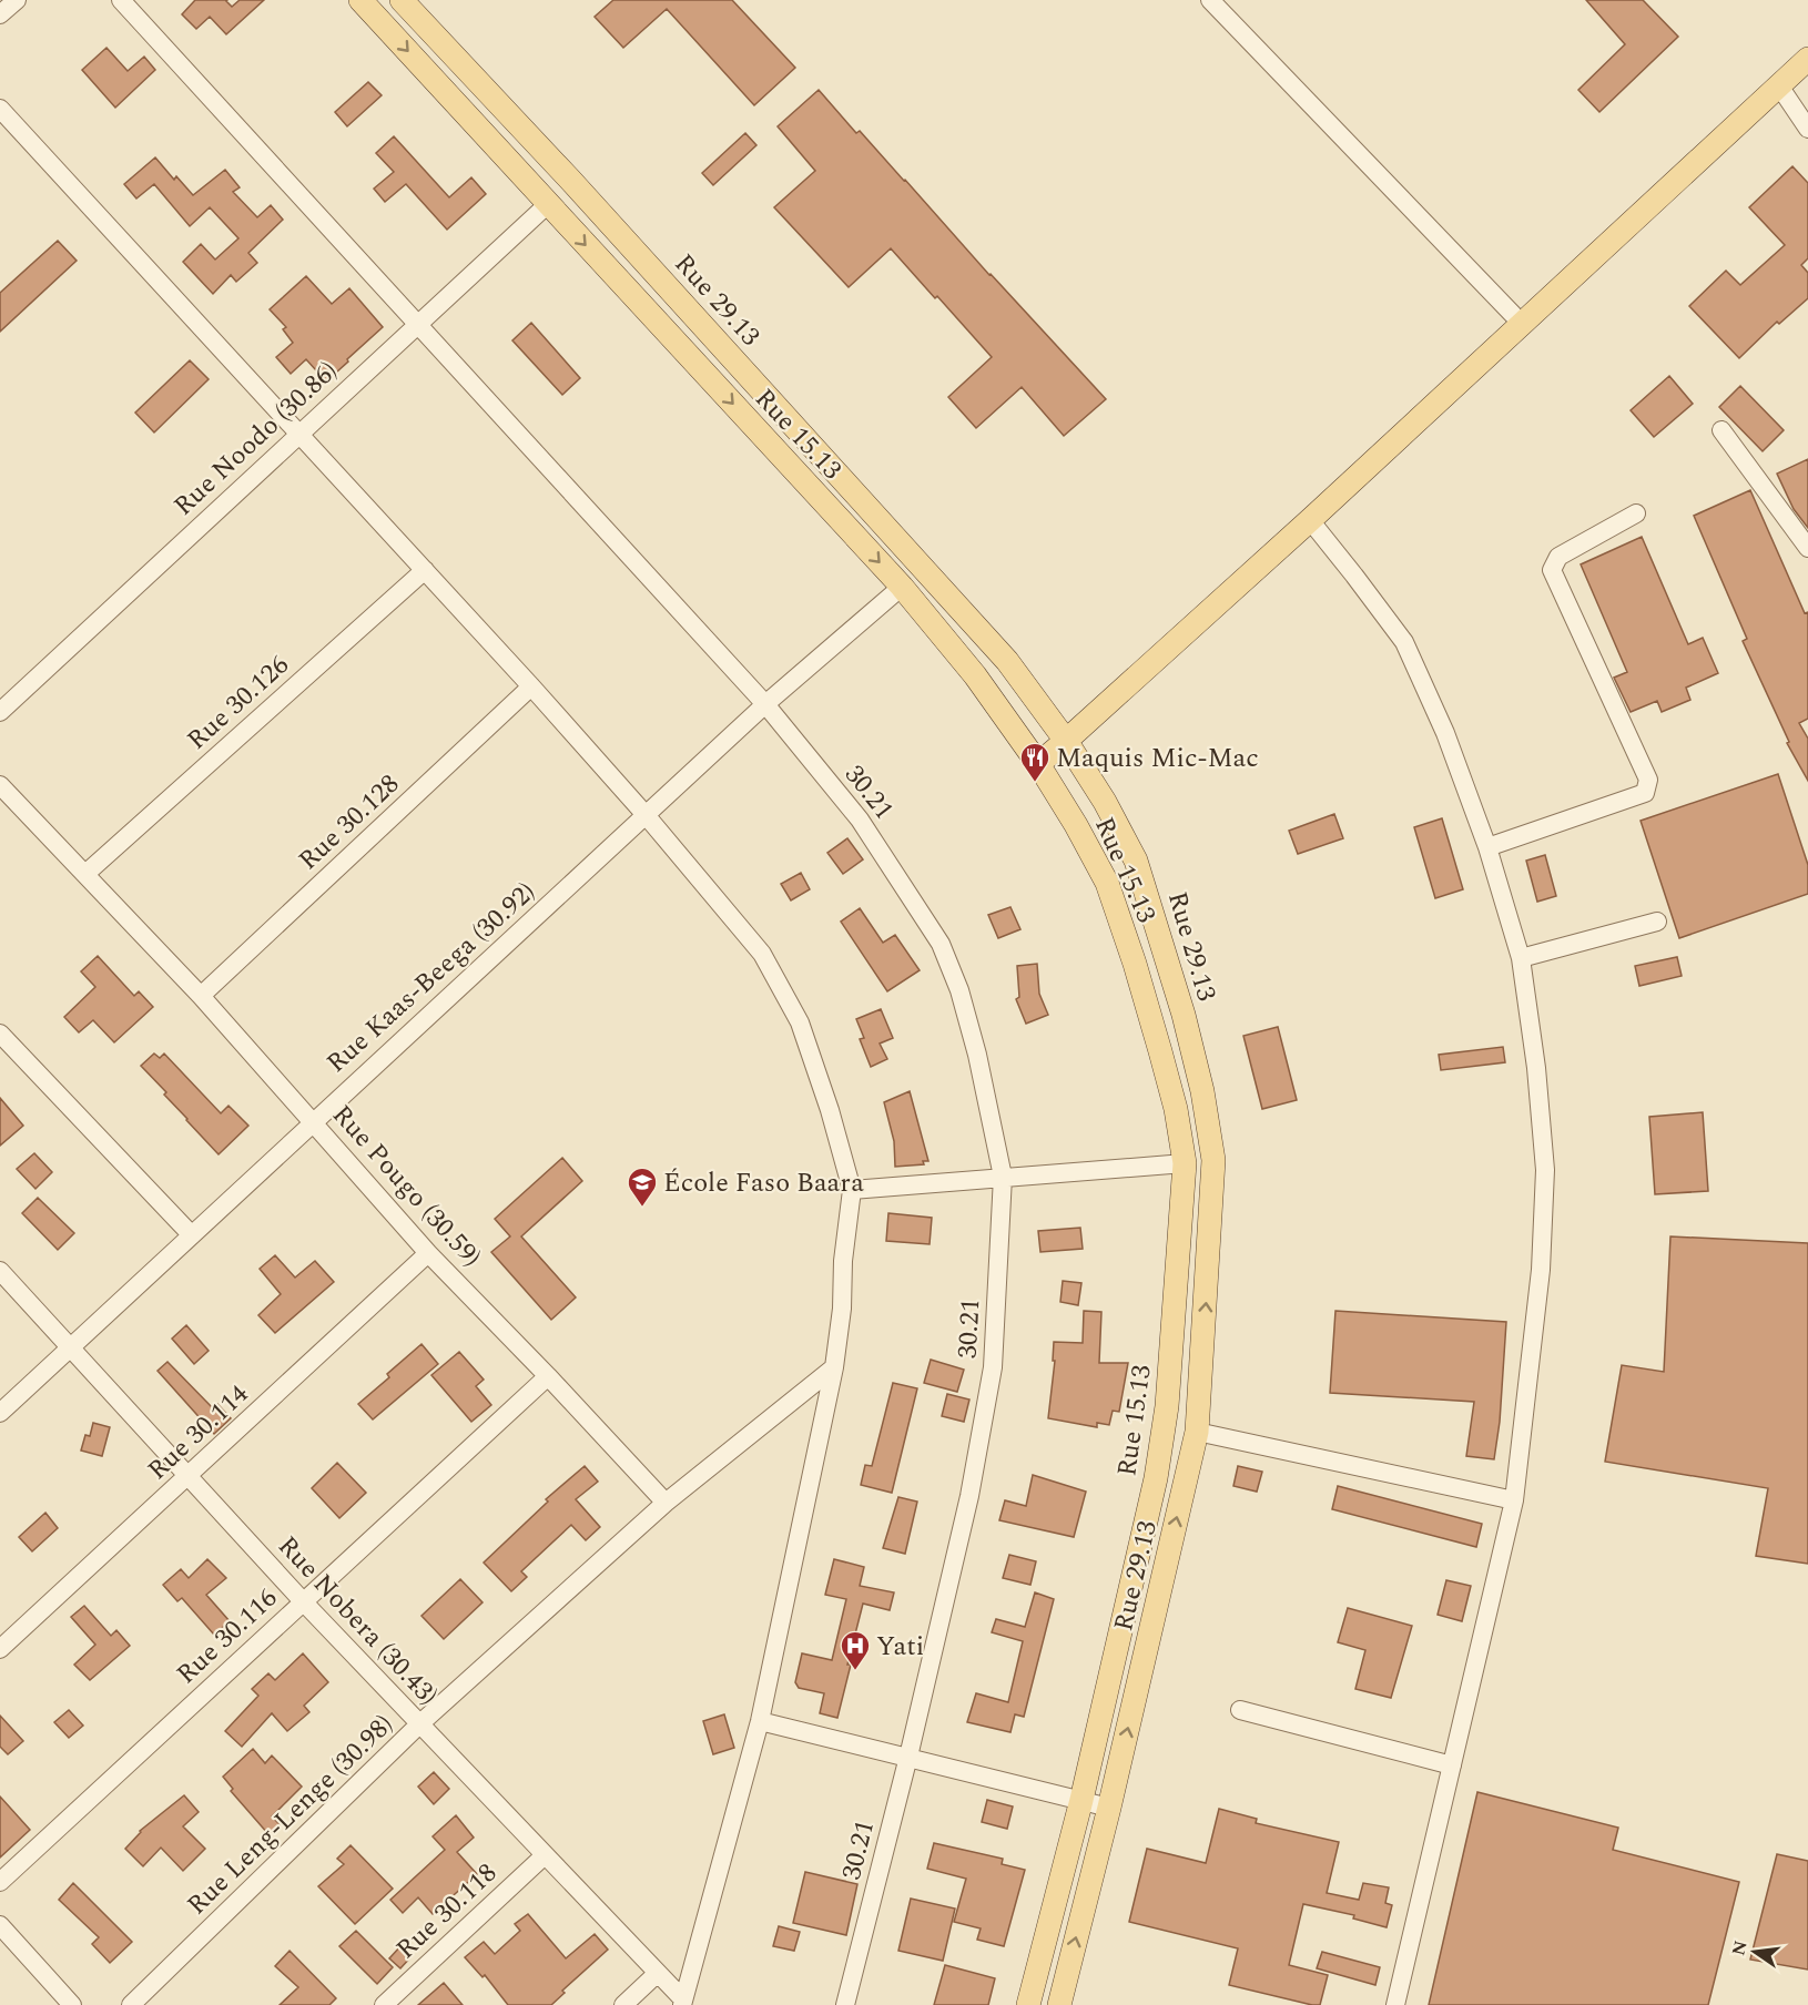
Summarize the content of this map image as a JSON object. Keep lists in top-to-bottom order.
{
  "streets": {
    "main road": ["Rue 29.13", "Rue 15.13"],
    "street": [
      "Rue Noodo (30.86)",
      "Rue 30.126",
      "30.21",
      "Rue 30.128",
      "Rue Kaas-Beega (30.92)",
      "Rue Pougo (30.59)",
      "Rue 30.114",
      "Rue Nobera (30.43)",
      "Rue 30.116",
      "Rue Leng-Lenge (30.98)",
      "Rue 30.118"
    ]
  },
  "crossings": [
    ["Rue 15.13", "Rue Noodo (30.86)"],
    ["Rue 15.13", "Rue Kaas-Beega (30.92)"],
    ["Rue Noodo (30.86)", "30.21"],
    ["Rue 30.126", "Rue Pougo (30.59)"],
    ["30.21", "Rue Kaas-Beega (30.92)"],
    ["Rue 30.128", "Rue Pougo (30.59)"],
    ["Rue Kaas-Beega (30.92)", "Rue Pougo (30.59)"],
    ["Rue Kaas-Beega (30.92)", "Rue Nobera (30.43)"],
    ["Rue Pougo (30.59)", "Rue 30.114"],
    ["Rue Pougo (30.59)", "Rue 30.116"],
    ["Rue Pougo (30.59)", "Rue Leng-Lenge (30.98)"],
    ["Rue 30.114", "Rue Nobera (30.43)"],
    ["Rue Nobera (30.43)", "Rue 30.116"],
    ["Rue Nobera (30.43)", "Rue Leng-Lenge (30.98)"],
    ["Rue Nobera (30.43)", "Rue 30.118"]
  ],
  "one_way": ["Rue 29.13"],
  "places": {
    "restaurant": ["Maquis Mic-Mac"],
    "school or university": ["École Faso Baara"],
    "hospital": ["Yati"]
  },
  "north": "left"
}
